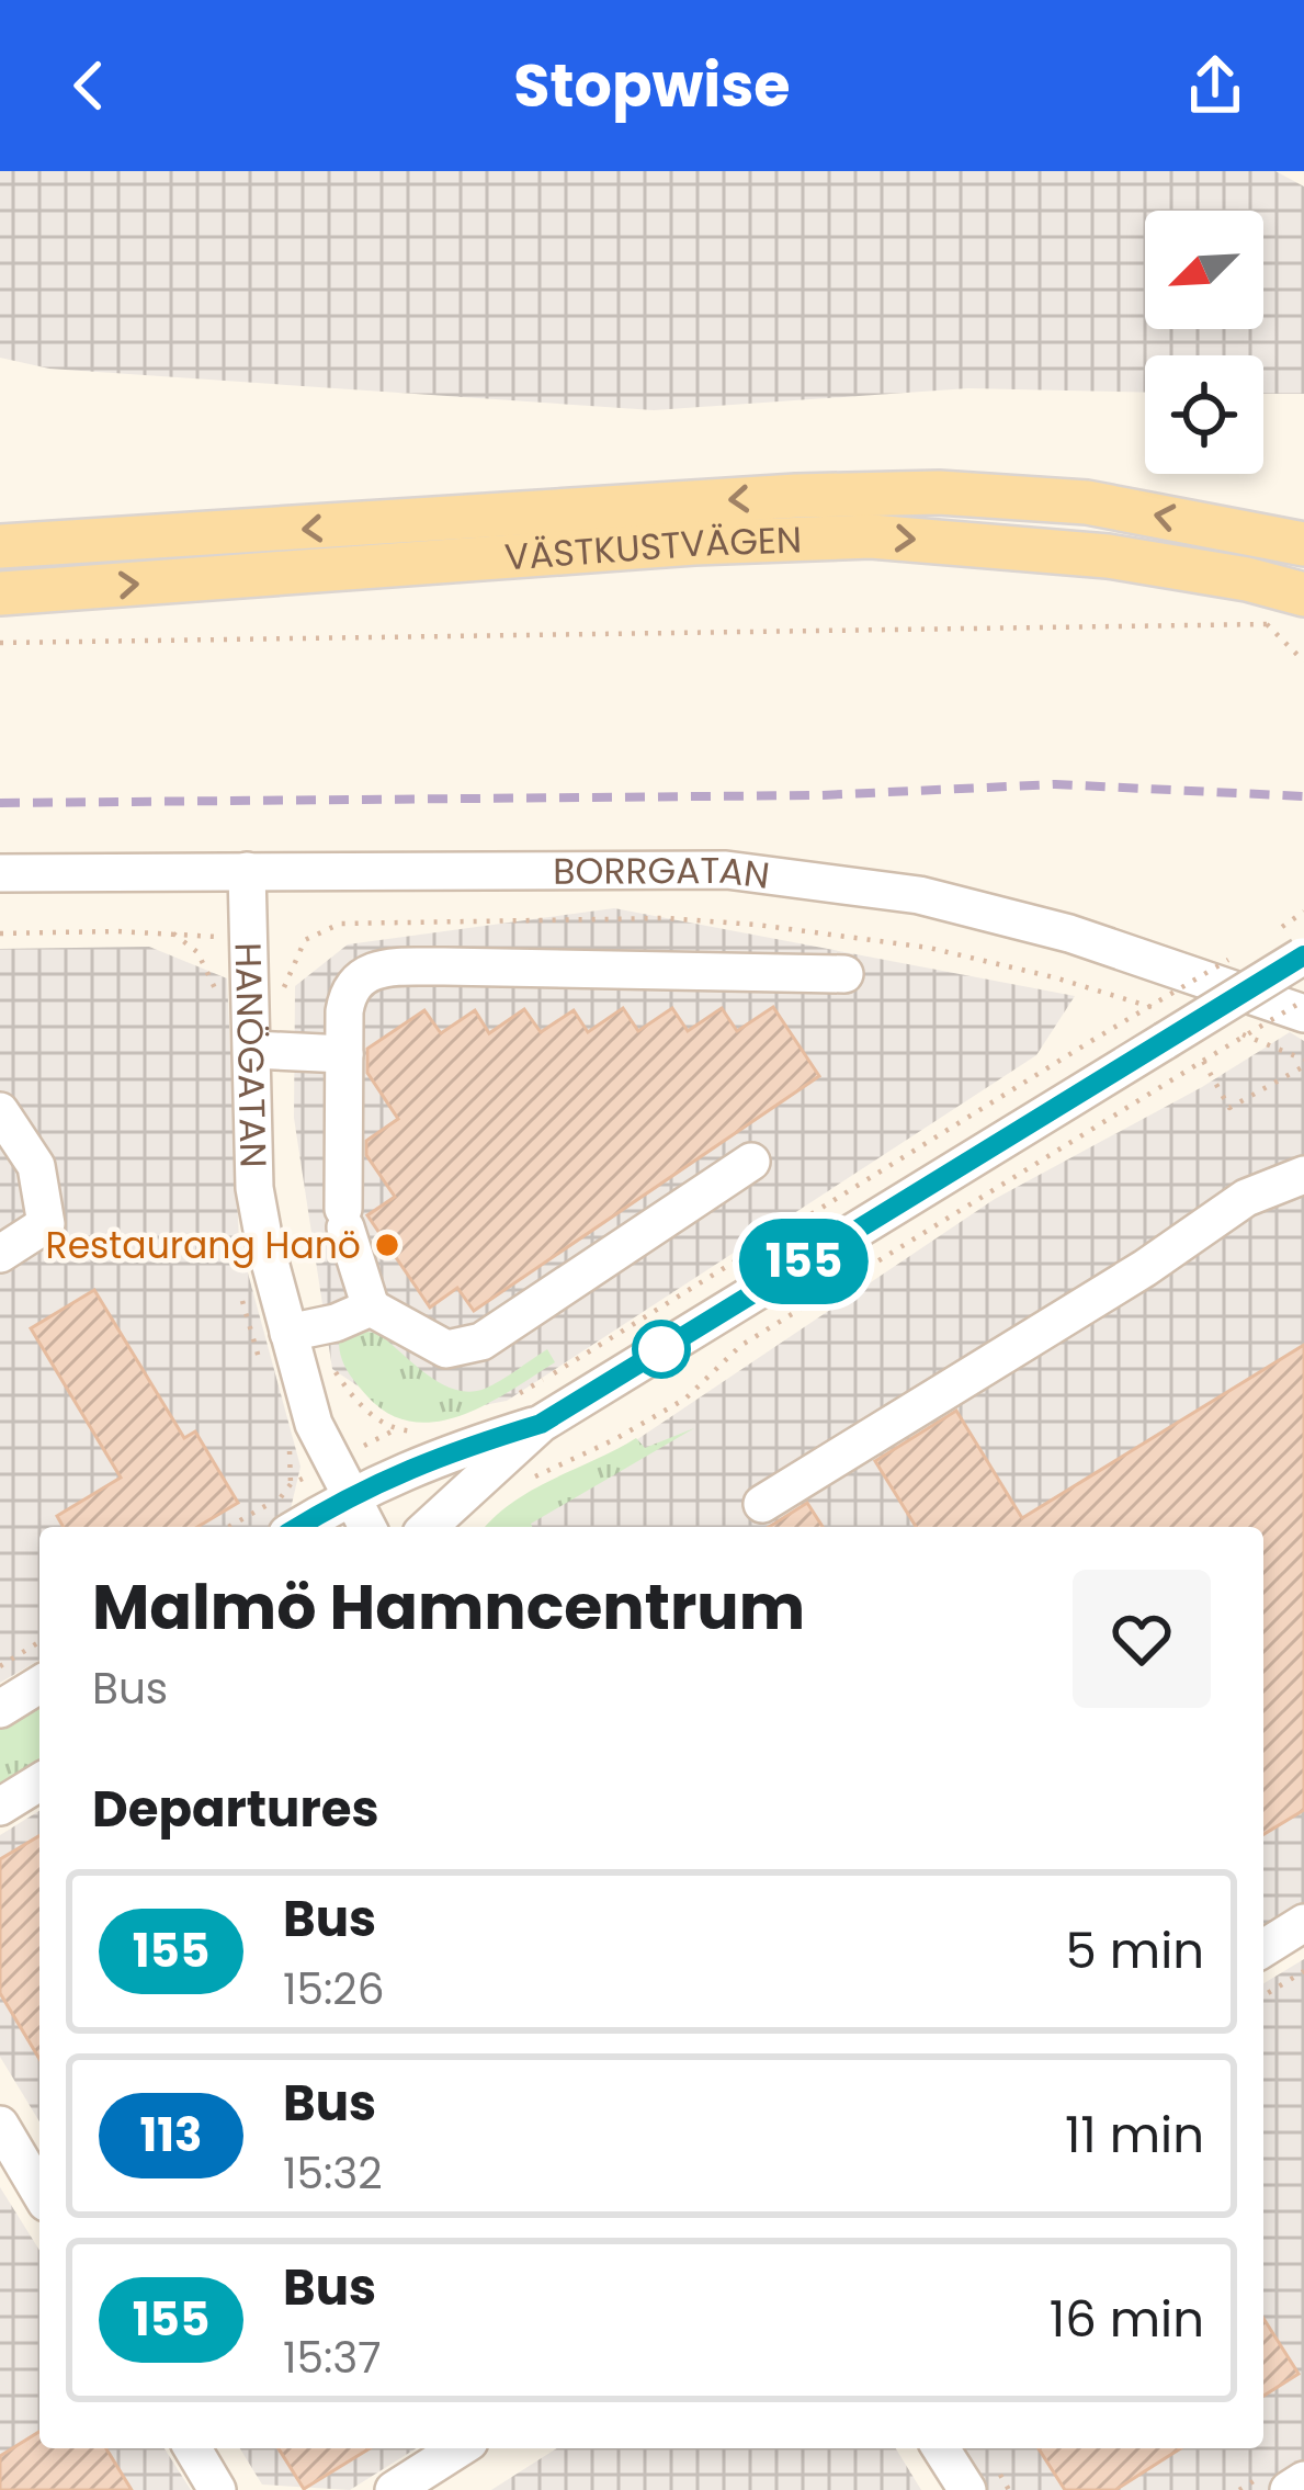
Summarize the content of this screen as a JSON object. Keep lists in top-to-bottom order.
{
  "streets": {
    "main road": ["VÄSTKUSTVÄGEN"],
    "street": ["BORRGATAN", "HANÖGATAN"]
  },
  "crossings": [
    ["BORRGATAN", "HANÖGATAN"]
  ],
  "places": ["Restaurang Hanö"],
  "lines": ["bus line 155"],
  "north": "bottom left",
  "page": {
    "header": "Stopwise",
    "on_map": "155",
    "heading": [
      ["Malmö Hamncentrum", "Bus"],
      "Departures"
    ],
    "list": [
      {
        "mark": "155",
        "name": "Bus",
        "note": "15:26",
        "value": "5 min"
      },
      {
        "mark": "113",
        "name": "Bus",
        "note": "15:32",
        "value": "11 min"
      },
      {
        "mark": "155",
        "name": "Bus",
        "note": "15:37",
        "value": "16 min"
      }
    ]
  }
}
